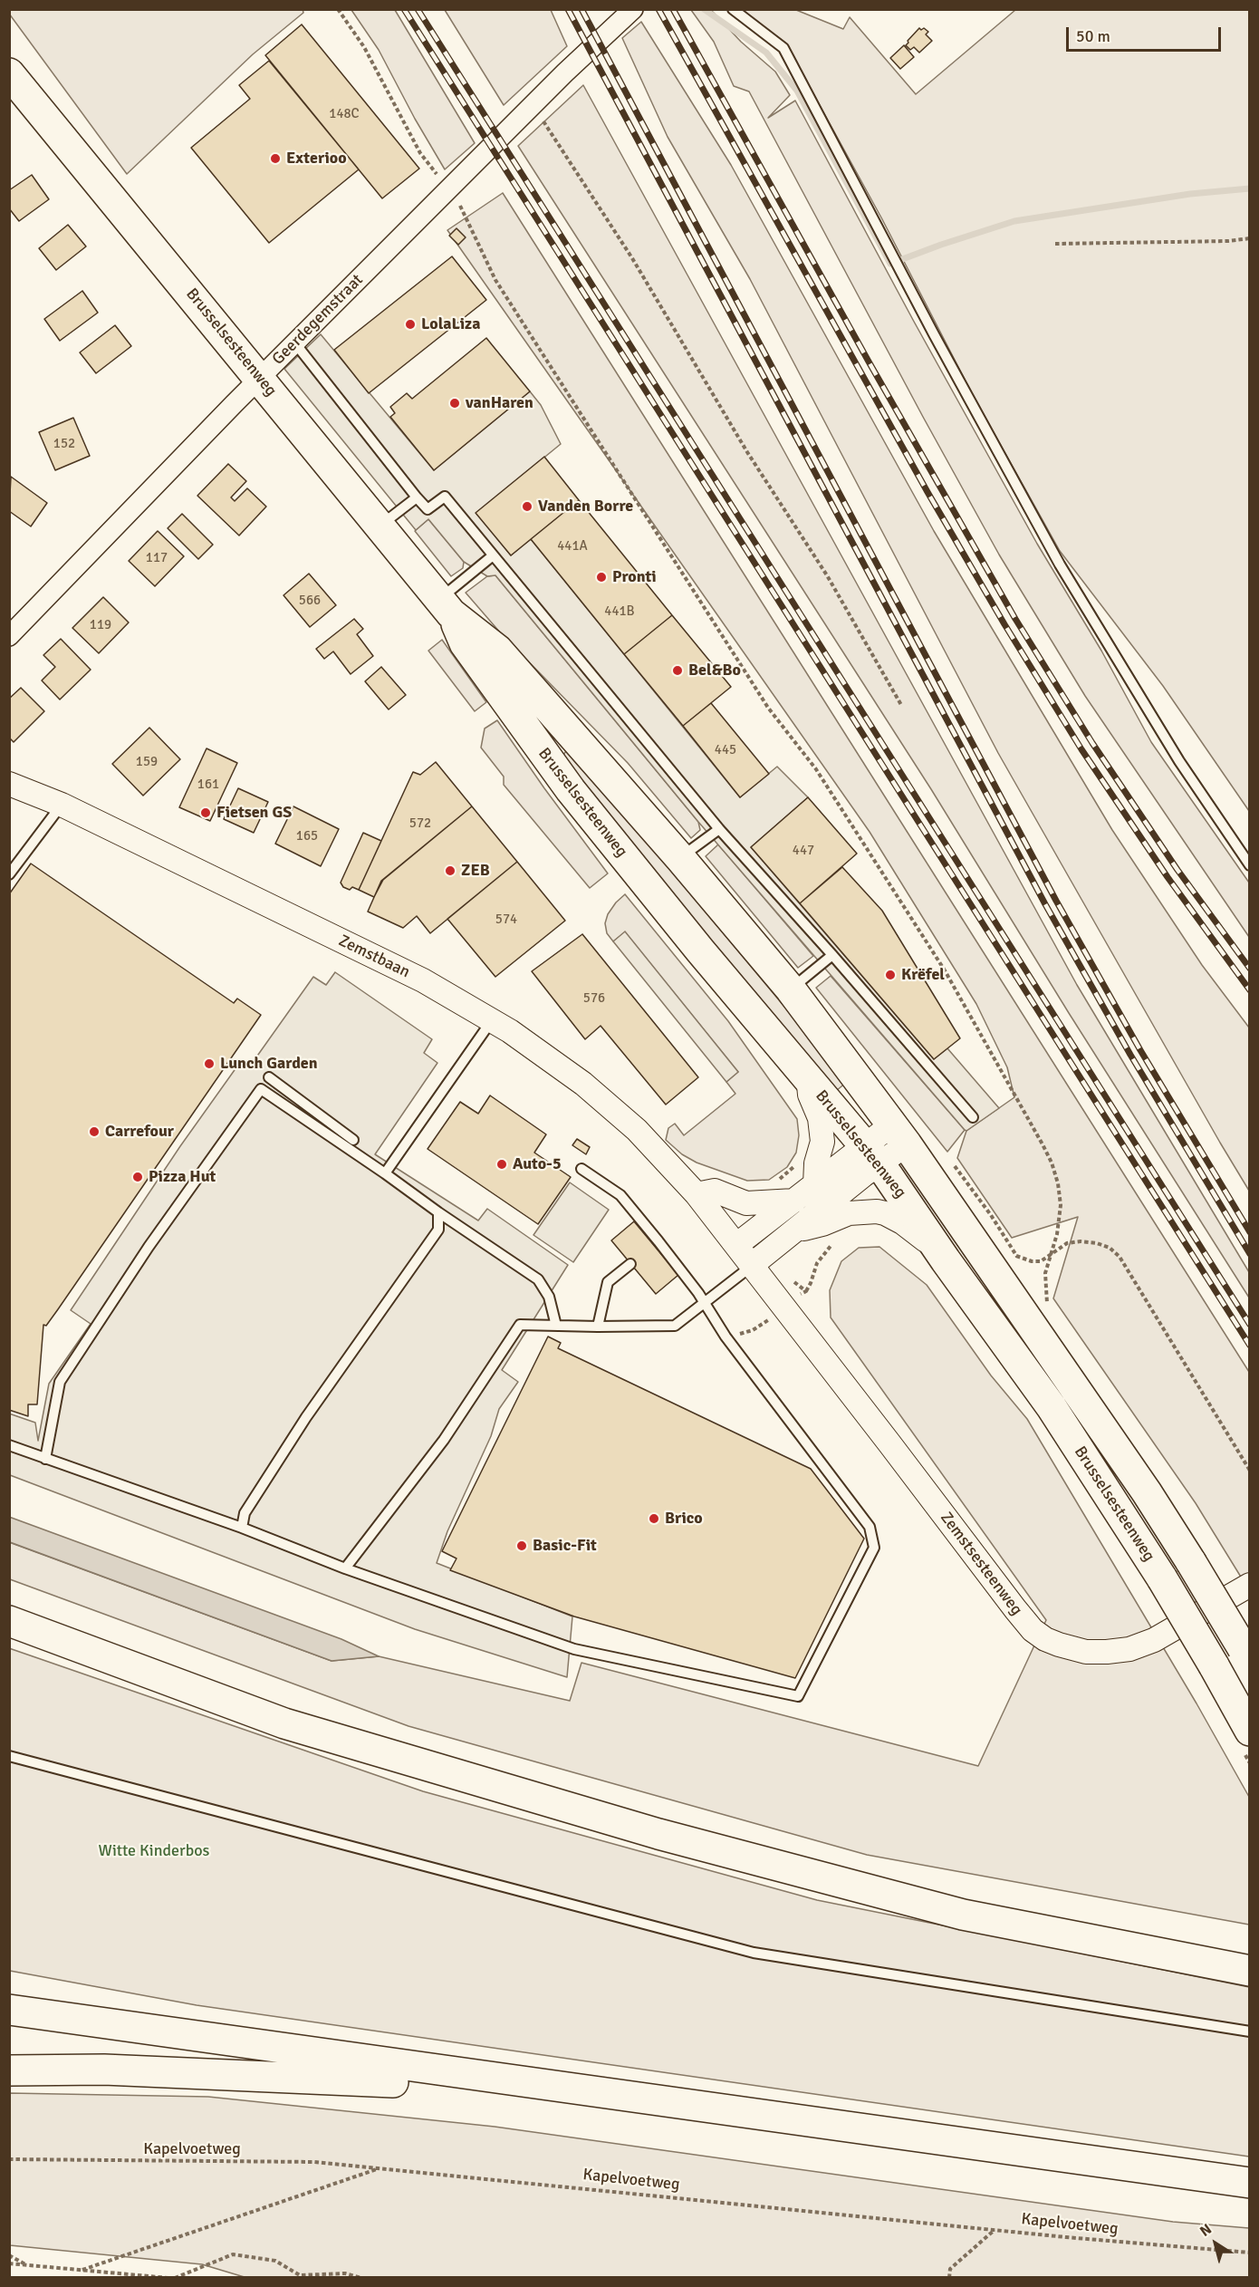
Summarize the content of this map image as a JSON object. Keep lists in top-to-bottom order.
{
  "streets": {
    "main road": ["Brusselsesteenweg"],
    "street": ["Geerdegemstraat", "Zemstbaan", "Zemstsesteenweg"],
    "path": ["Kapelvoetweg"]
  },
  "crossings": [
    ["Geerdegemstraat", "Brusselsesteenweg"],
    ["Zemstbaan", "Zemstsesteenweg"]
  ],
  "parks": ["Witte Kinderbos"],
  "places": [
    "Exterioo",
    "LolaLiza",
    "vanHaren",
    "Vanden Borre",
    "Pronti",
    "Bel&Bo",
    "Fietsen GS",
    "ZEB",
    "Krëfel",
    "Lunch Garden",
    "Carrefour",
    "Auto-5",
    "Pizza Hut",
    "Brico",
    "Basic-Fit"
  ],
  "house_numbers": [
    "148C",
    "152",
    "441A",
    "117",
    "566",
    "441B",
    "119",
    "445",
    "159",
    "161",
    "572",
    "165",
    "447",
    "574",
    "576"
  ],
  "scale_bar": "50 m",
  "north": "top left"
}
